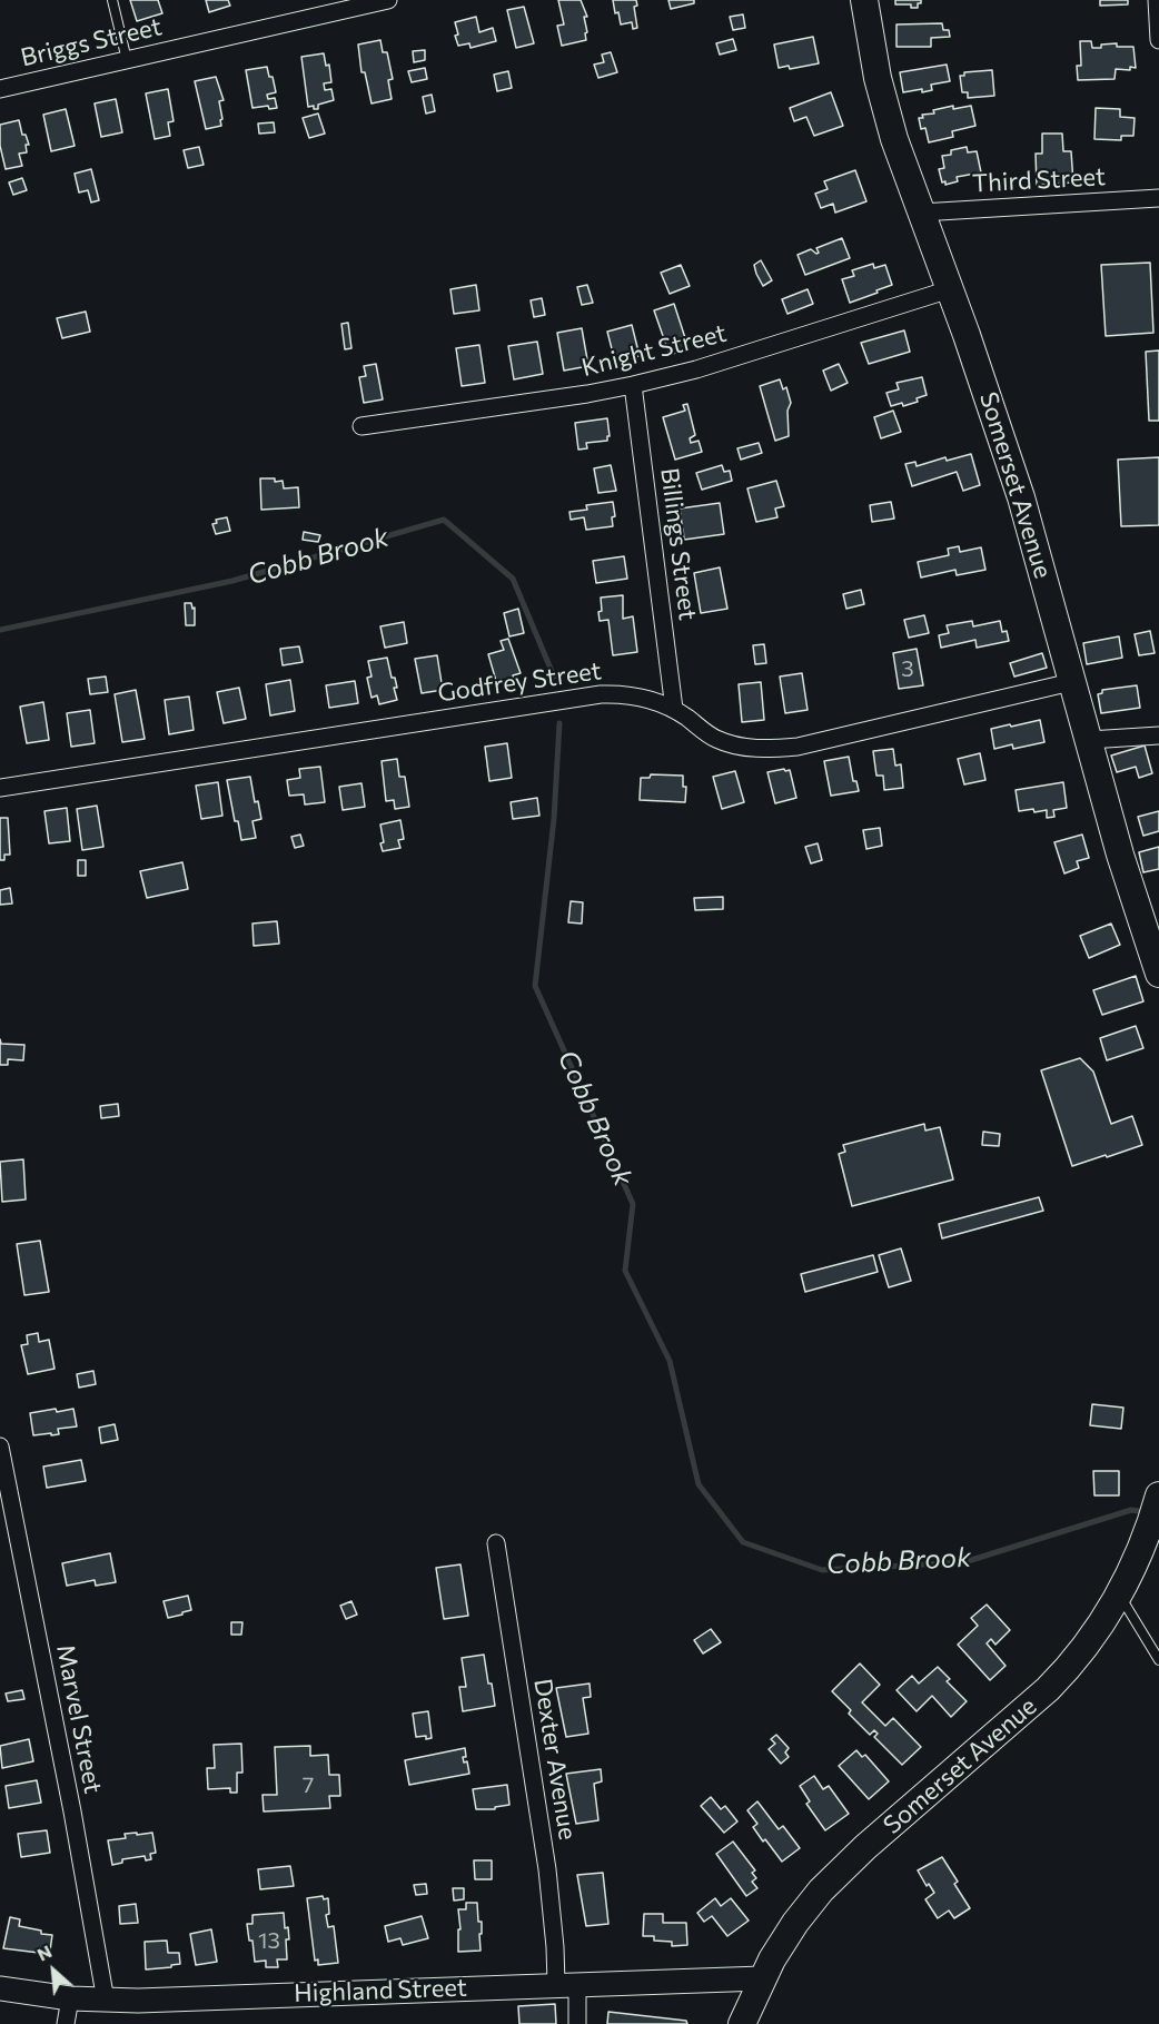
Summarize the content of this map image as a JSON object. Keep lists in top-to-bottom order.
{
  "streets": {
    "main road": ["Somerset Avenue"],
    "street": [
      "Briggs Street",
      "Third Street",
      "Knight Street",
      "Billings Street",
      "Godfrey Street",
      "Marvel Street",
      "Dexter Avenue",
      "Highland Street"
    ]
  },
  "crossings": [
    ["Third Street", "Somerset Avenue"],
    ["Knight Street", "Somerset Avenue"],
    ["Knight Street", "Billings Street"],
    ["Somerset Avenue", "Godfrey Street"],
    ["Somerset Avenue", "Highland Street"],
    ["Billings Street", "Godfrey Street"],
    ["Marvel Street", "Highland Street"],
    ["Dexter Avenue", "Highland Street"]
  ],
  "water": ["Cobb Brook"],
  "house_numbers": ["3", "7", "13"],
  "north": "top left"
}
